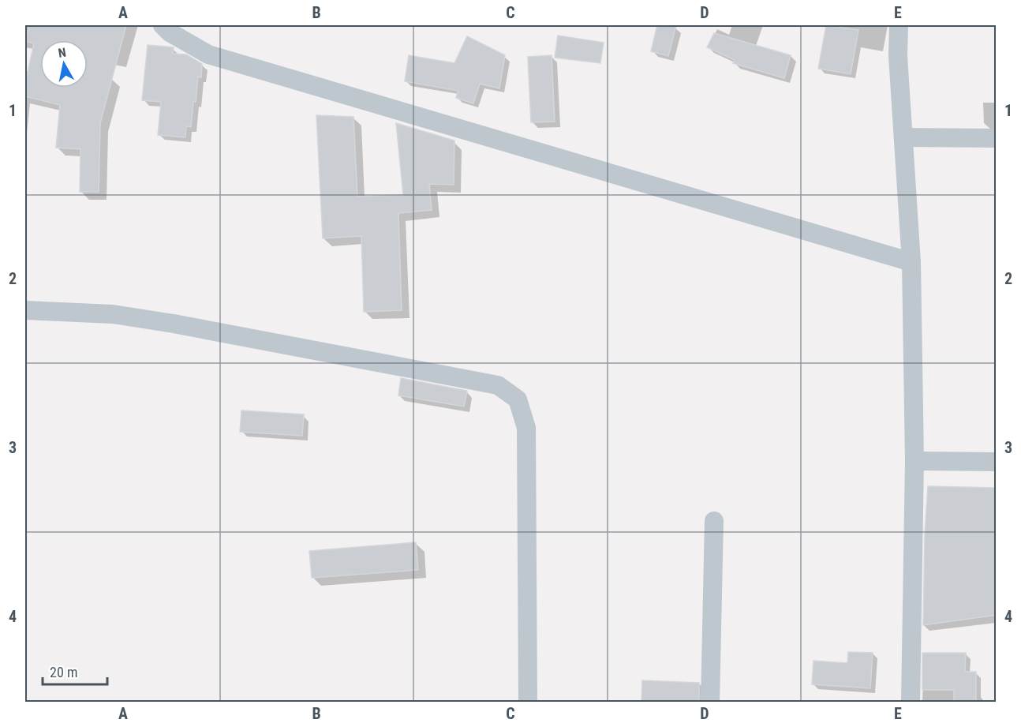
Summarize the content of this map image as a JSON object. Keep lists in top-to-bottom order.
{
  "scale_bar": "20 m",
  "north": "top",
  "grid": {
    "columns": [
      "A",
      "B",
      "C",
      "D",
      "E"
    ],
    "rows": [
      "1",
      "2",
      "3",
      "4"
    ]
  }
}
